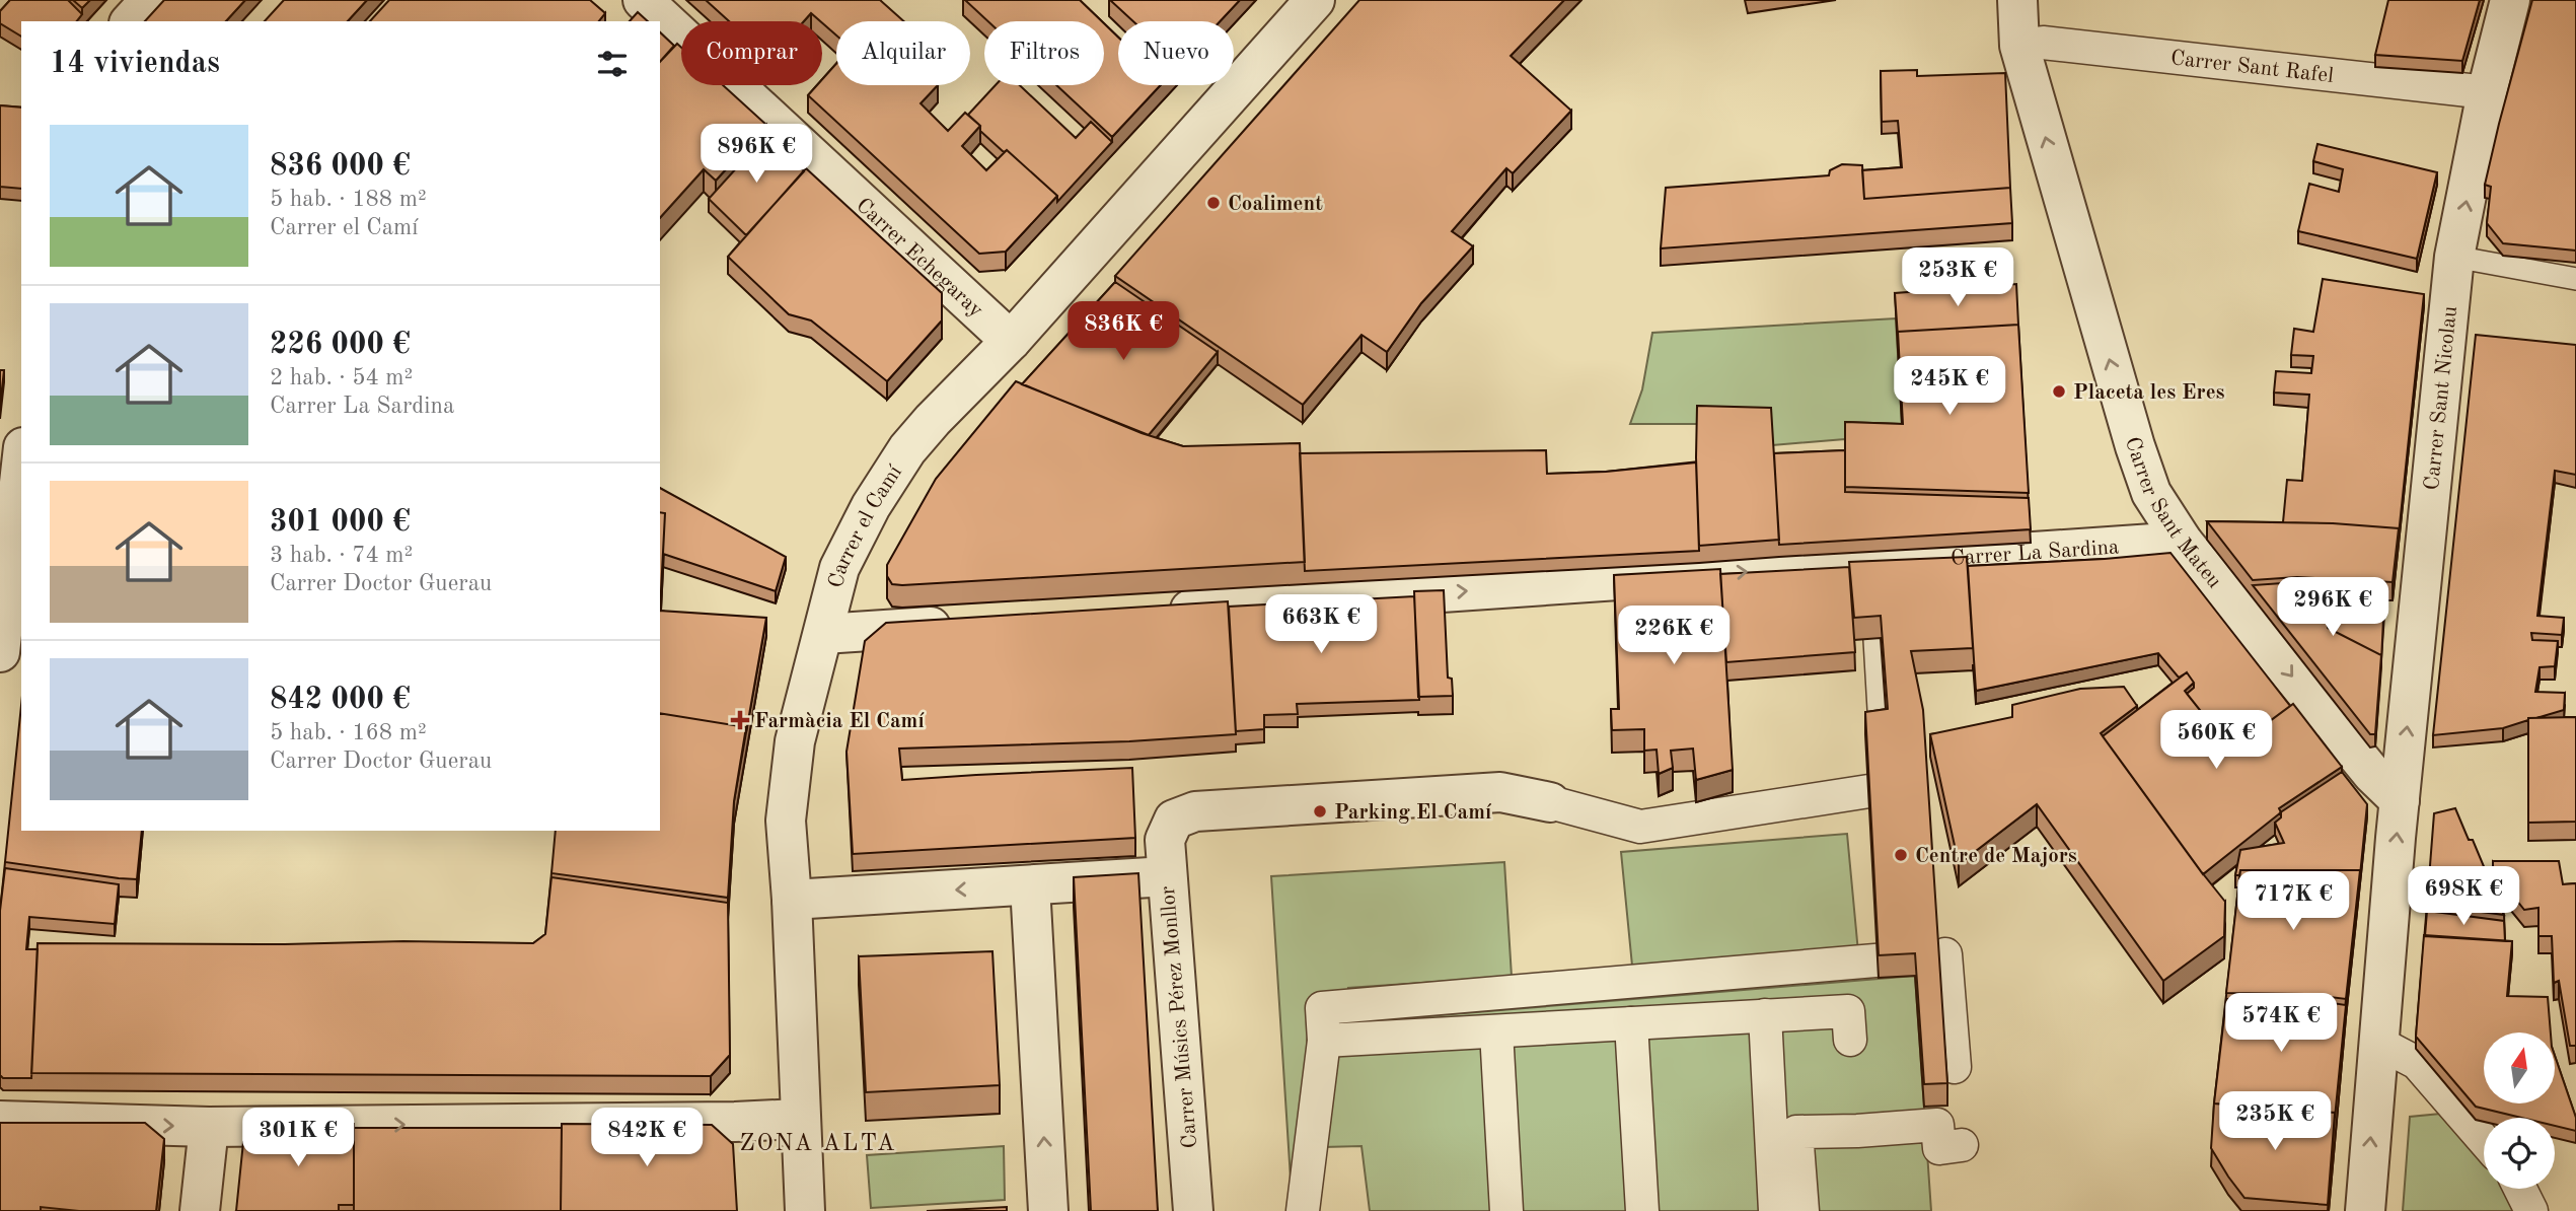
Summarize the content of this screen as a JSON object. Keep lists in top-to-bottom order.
{
  "streets": {
    "street": [
      "Carrer Sant Rafel",
      "Carrer Echegaray",
      "Carrer Sant Nicolau",
      "Carrer Sant Mateu",
      "Carrer el Camí",
      "Carrer La Sardina",
      "Carrer Músics Pérez Monllor"
    ]
  },
  "crossings": [
    ["Carrer Sant Rafel", "Carrer Sant Nicolau"],
    ["Carrer Sant Rafel", "Carrer Sant Mateu"],
    ["Carrer Echegaray", "Carrer el Camí"],
    ["Carrer Sant Nicolau", "Carrer Sant Mateu"],
    ["Carrer Sant Mateu", "Carrer La Sardina"],
    ["Carrer el Camí", "Carrer Músics Pérez Monllor"]
  ],
  "one_way": ["Carrer Sant Nicolau", "Carrer La Sardina"],
  "districts": ["ZONA ALTA"],
  "places": {
    "other": [
      "Coaliment",
      "Placeta les Eres",
      "Parking El Camí",
      "Centre de Majors"
    ],
    "health": ["Farmàcia El Camí"]
  },
  "north": "top",
  "page": {
    "chip": [
      "Comprar",
      "Alquilar",
      "Filtros",
      "Nuevo"
    ],
    "heading": "14 viviendas",
    "list": [
      {
        "name": "836 000 €",
        "note": "5 hab. · 188 m² · Carrer el Camí"
      },
      {
        "name": "226 000 €",
        "note": "2 hab. · 54 m² · Carrer La Sardina"
      },
      {
        "name": "301 000 €",
        "note": "3 hab. · 74 m² · Carrer Doctor Guerau"
      },
      {
        "name": "842 000 €",
        "note": "5 hab. · 168 m² · Carrer Doctor Guerau"
      }
    ],
    "price": [
      "896K €",
      "253K €",
      "836K €",
      "245K €",
      "296K €",
      "663K €",
      "226K €",
      "560K €",
      "698K €",
      "717K €",
      "574K €",
      "235K €",
      "301K €",
      "842K €"
    ]
  }
}
